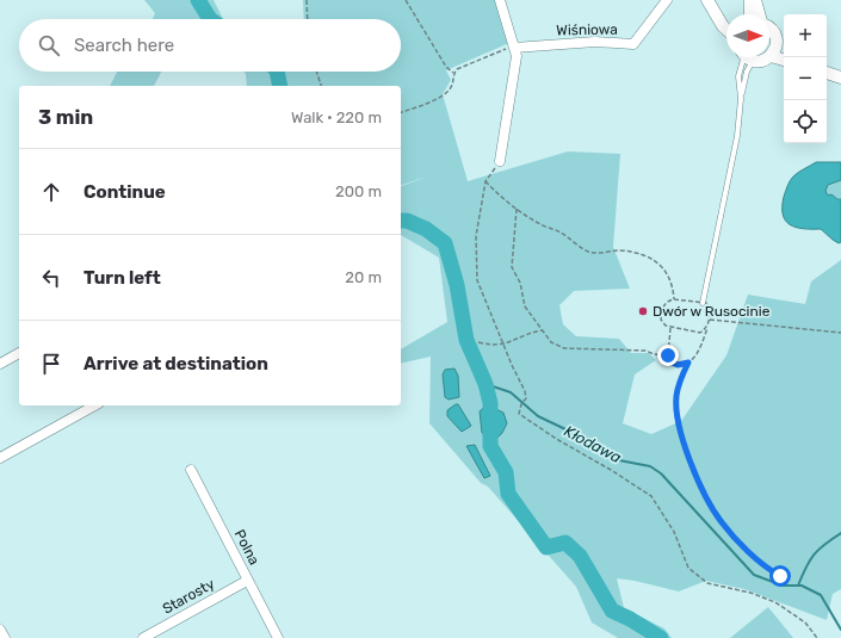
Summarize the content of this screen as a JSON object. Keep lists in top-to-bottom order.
{
  "streets": {
    "street": ["Wiśniowa", "Polna", "Starosty"]
  },
  "crossings": [
    ["Polna", "Starosty"]
  ],
  "water": ["Kłodawa"],
  "places": ["Dwór w Rusocinie"],
  "north": "right",
  "page": {
    "map_buttons": ["+", "−"],
    "search": "Search here",
    "heading": ["3 min", "Walk · 220 m"],
    "list": [
      ["Continue", "200 m"],
      ["Turn left", "20 m"],
      "Arrive at destination"
    ]
  }
}
